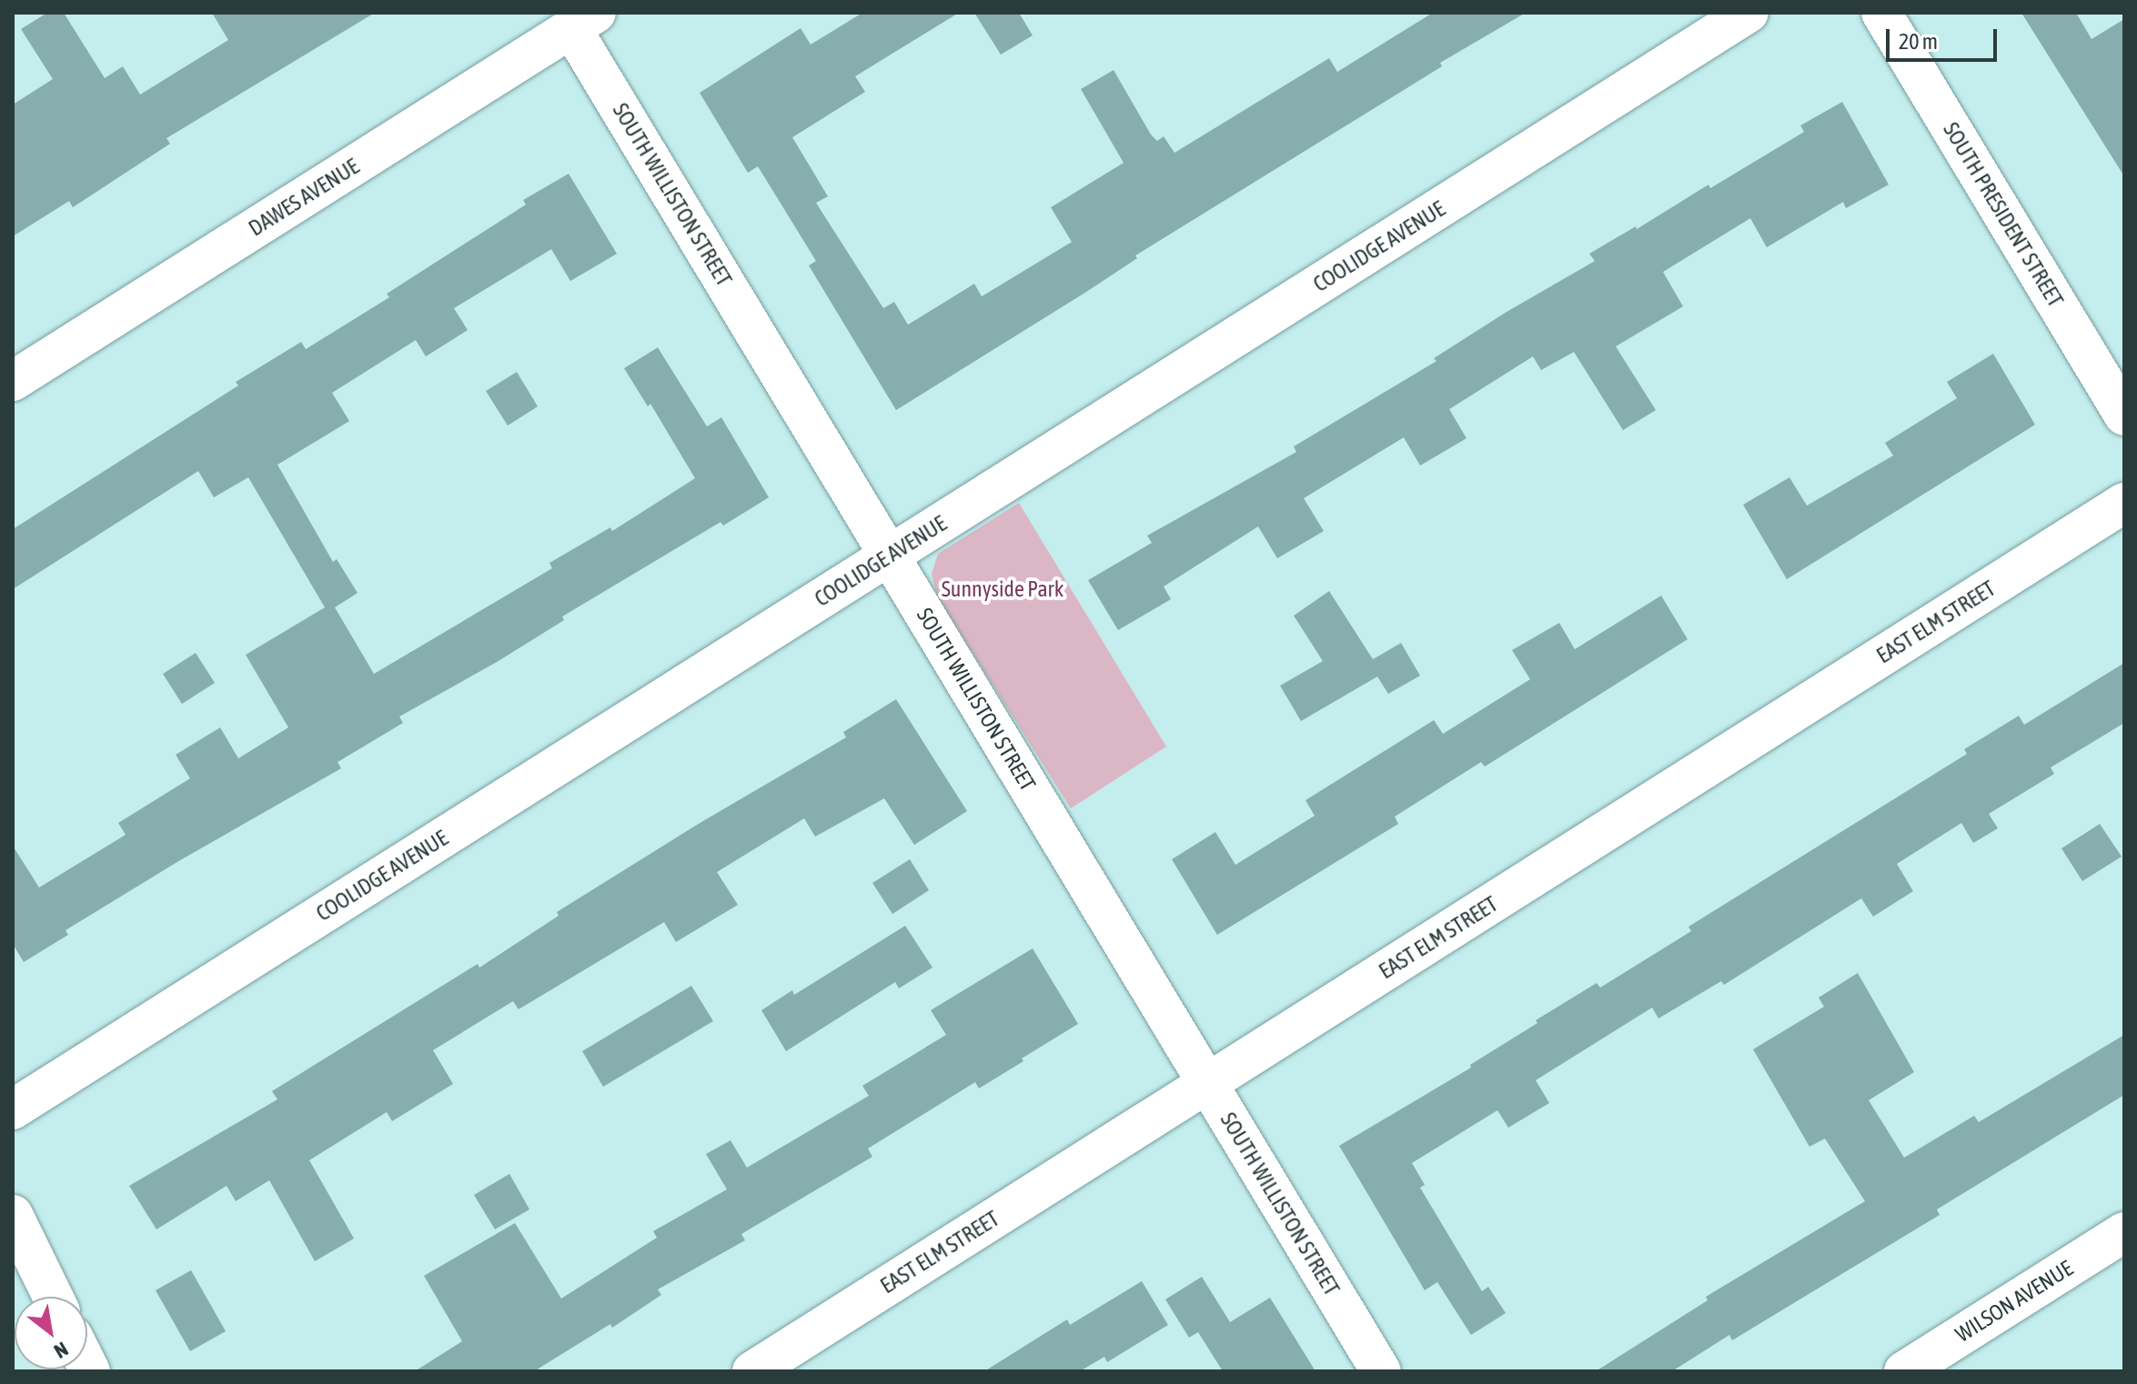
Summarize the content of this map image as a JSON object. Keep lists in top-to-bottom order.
{
  "streets": {
    "street": [
      "SOUTH WILLISTON STREET",
      "DAWES AVENUE",
      "SOUTH PRESIDENT STREET",
      "COOLIDGE AVENUE",
      "EAST ELM STREET",
      "WILSON AVENUE"
    ]
  },
  "crossings": [
    ["SOUTH WILLISTON STREET", "DAWES AVENUE"],
    ["SOUTH WILLISTON STREET", "COOLIDGE AVENUE"],
    ["SOUTH WILLISTON STREET", "EAST ELM STREET"]
  ],
  "parks": ["Sunnyside Park"],
  "scale_bar": "20 m",
  "north": "bottom right"
}
